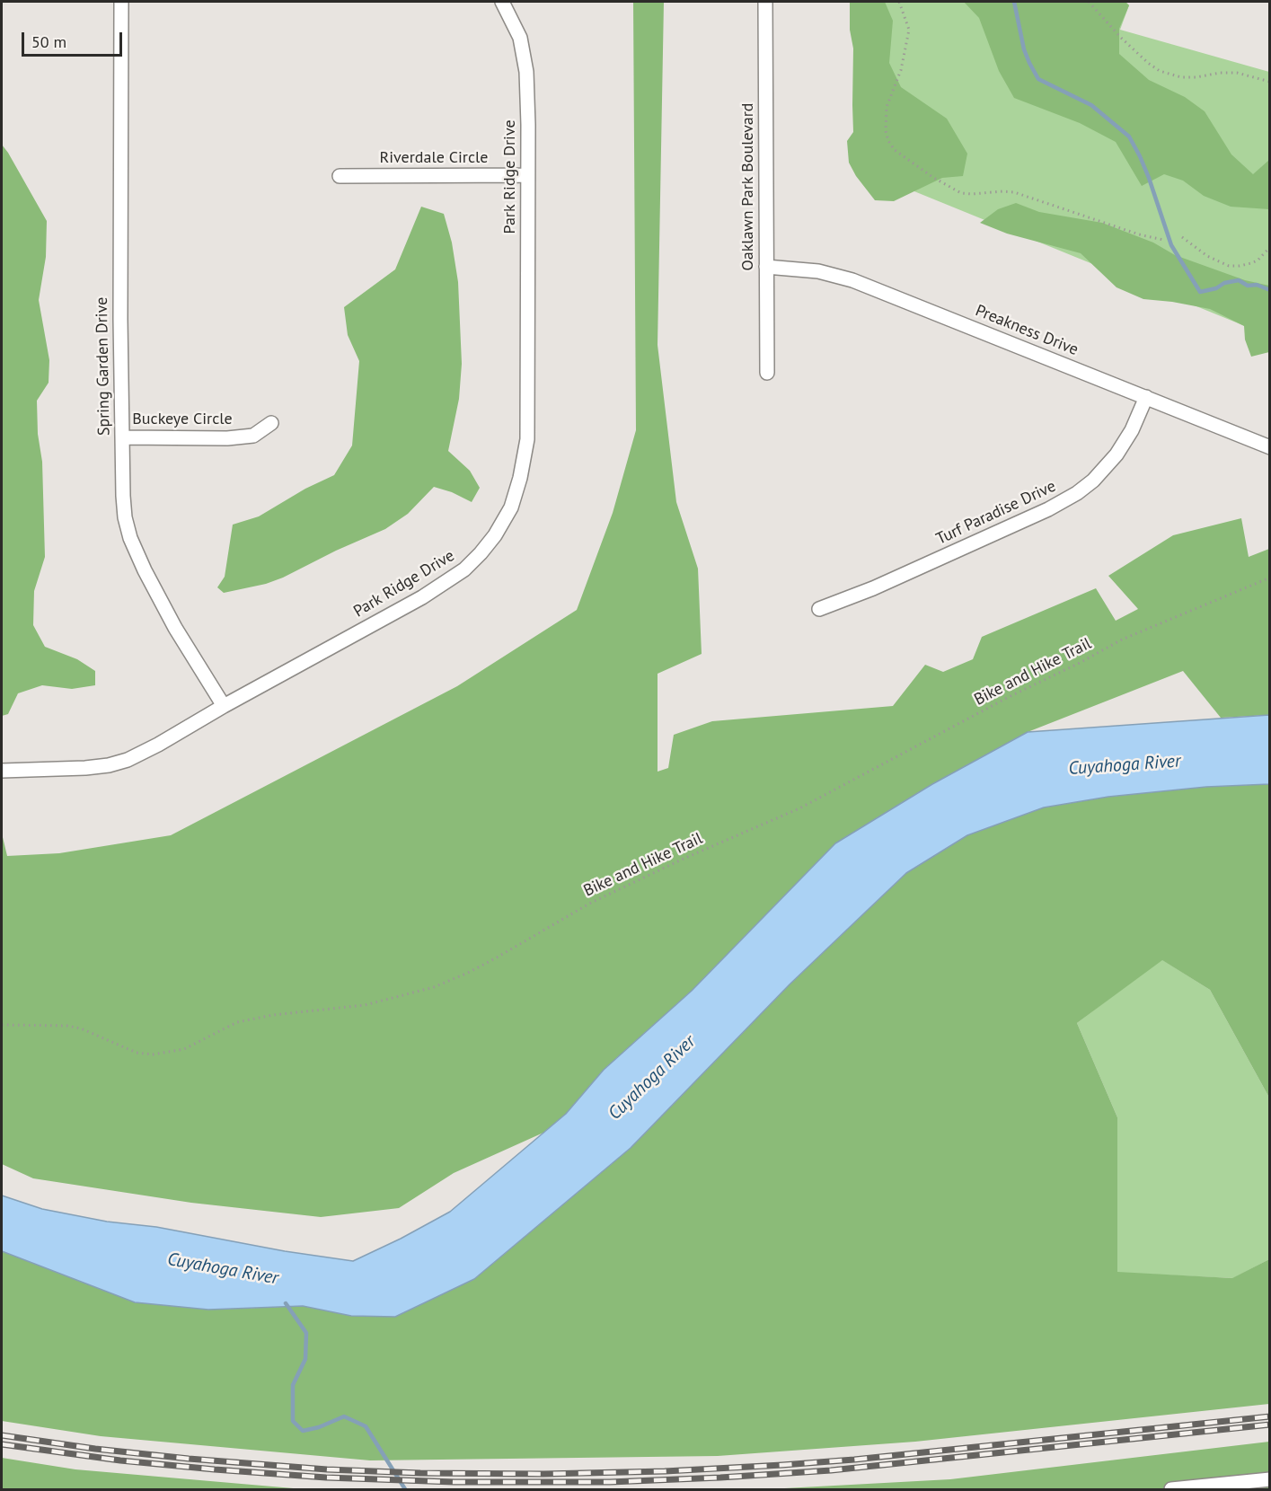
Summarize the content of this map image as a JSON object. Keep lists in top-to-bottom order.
{
  "streets": {
    "street": [
      "Riverdale Circle",
      "Park Ridge Drive",
      "Oaklawn Park Boulevard",
      "Preakness Drive",
      "Spring Garden Drive",
      "Buckeye Circle",
      "Turf Paradise Drive"
    ],
    "path": ["Bike and Hike Trail"]
  },
  "crossings": [
    ["Riverdale Circle", "Park Ridge Drive"],
    ["Park Ridge Drive", "Spring Garden Drive"],
    ["Oaklawn Park Boulevard", "Preakness Drive"],
    ["Preakness Drive", "Turf Paradise Drive"],
    ["Spring Garden Drive", "Buckeye Circle"]
  ],
  "water": ["Cuyahoga River"],
  "scale_bar": "50 m"
}
